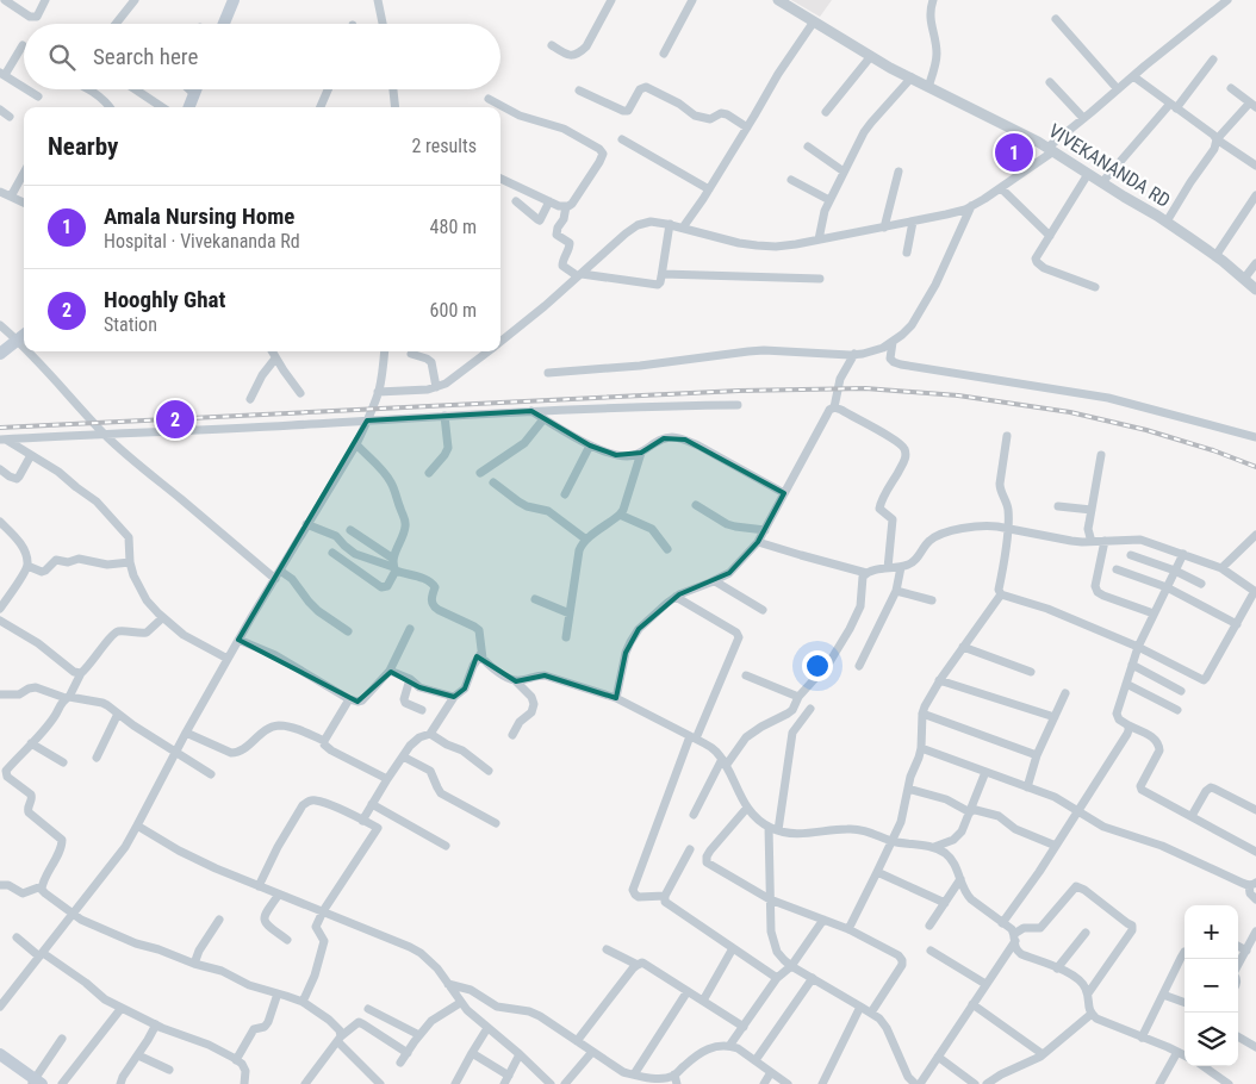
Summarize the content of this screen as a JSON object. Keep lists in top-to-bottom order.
{
  "streets": {
    "street": ["VIVEKANANDA RD"]
  },
  "page": {
    "search": "Search here",
    "heading": ["Nearby", "2 results"],
    "pins": ["1", "2"],
    "list": [
      {
        "mark": "1",
        "name": "Amala Nursing Home",
        "note": "Hospital · Vivekananda Rd",
        "value": "480 m"
      },
      {
        "mark": "2",
        "name": "Hooghly Ghat",
        "note": "Station",
        "value": "600 m"
      }
    ],
    "map_buttons": ["+", "−"]
  }
}
